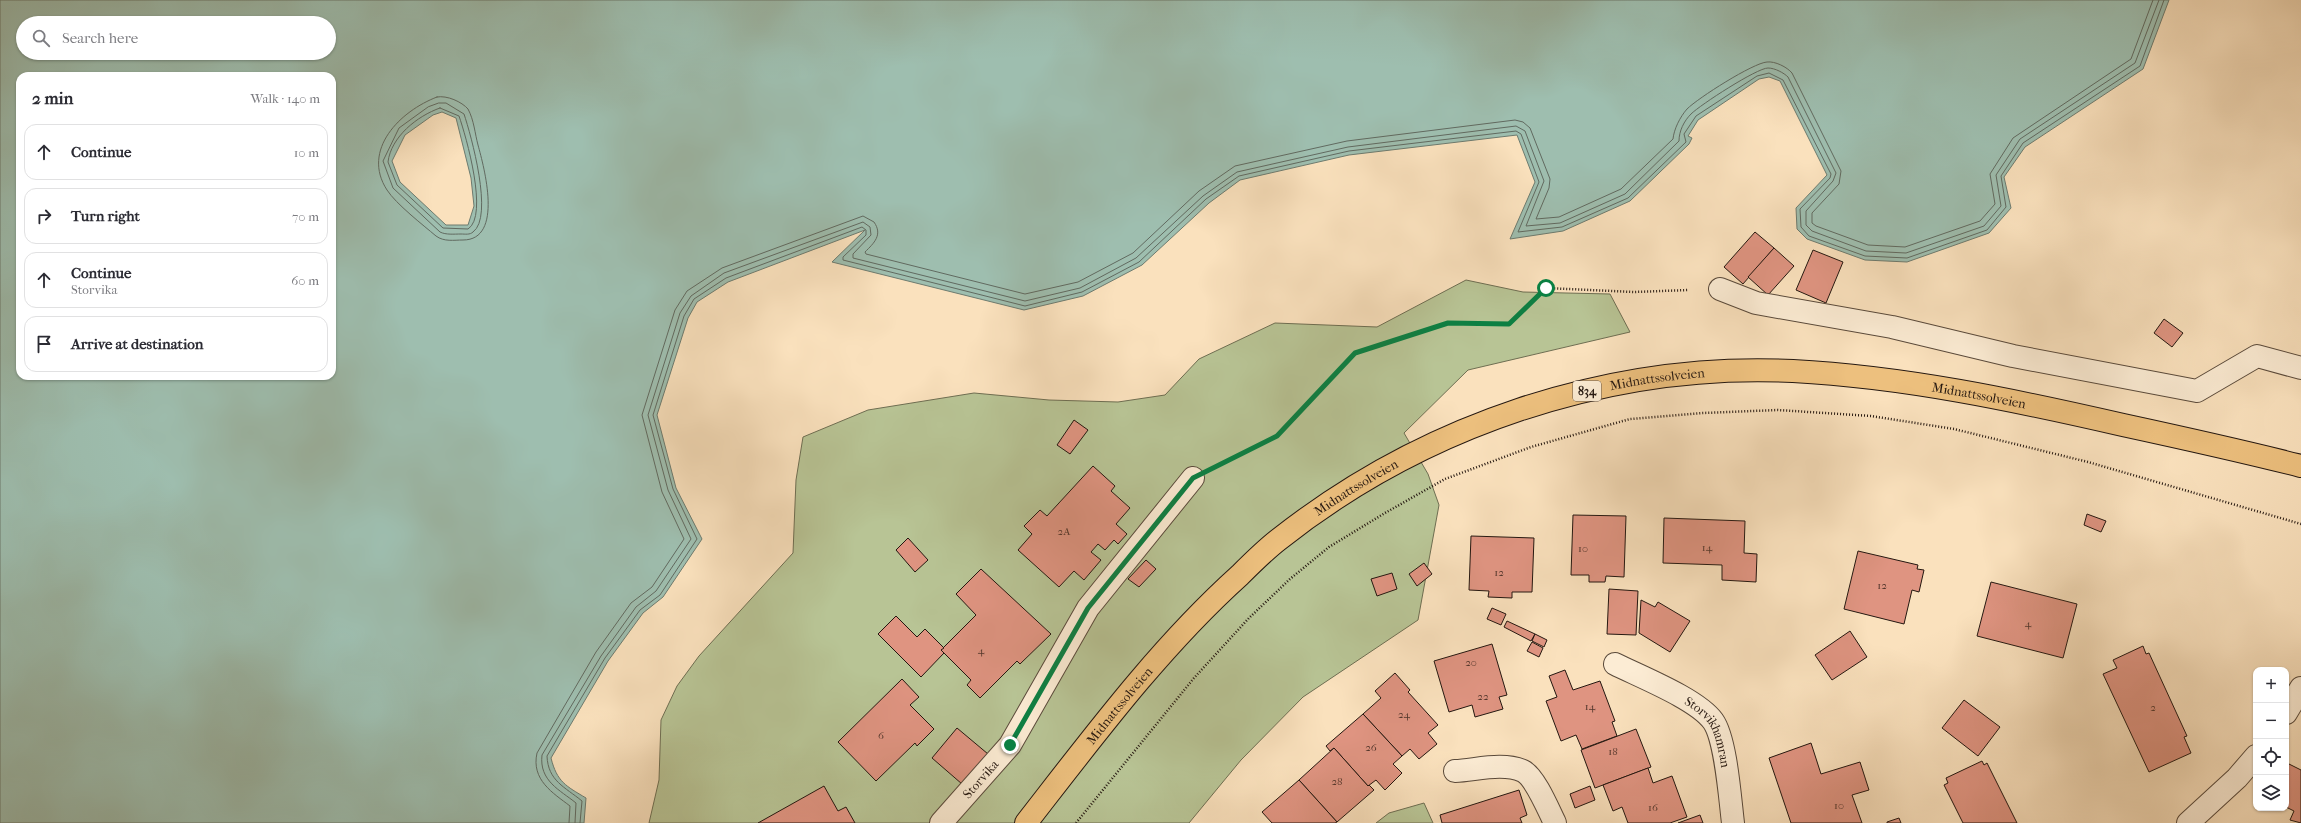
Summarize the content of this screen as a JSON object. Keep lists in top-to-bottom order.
{
  "streets": {
    "main road": ["Midnattssolveien", "834"],
    "street": ["Storvikhamran", "Storvika"]
  },
  "house_numbers": [
    "2A",
    "14",
    "10",
    "12",
    "12",
    "4",
    "4",
    "20",
    "22",
    "14",
    "2",
    "24",
    "6",
    "26",
    "18",
    "28",
    "10",
    "16"
  ],
  "page": {
    "search": "Search here",
    "heading": ["2 min", "Walk · 140 m"],
    "list": [
      ["Continue", "10 m"],
      ["Turn right", "70 m"],
      ["Continue", "Storvika", "60 m"],
      "Arrive at destination"
    ],
    "map_buttons": ["+", "−"]
  }
}
